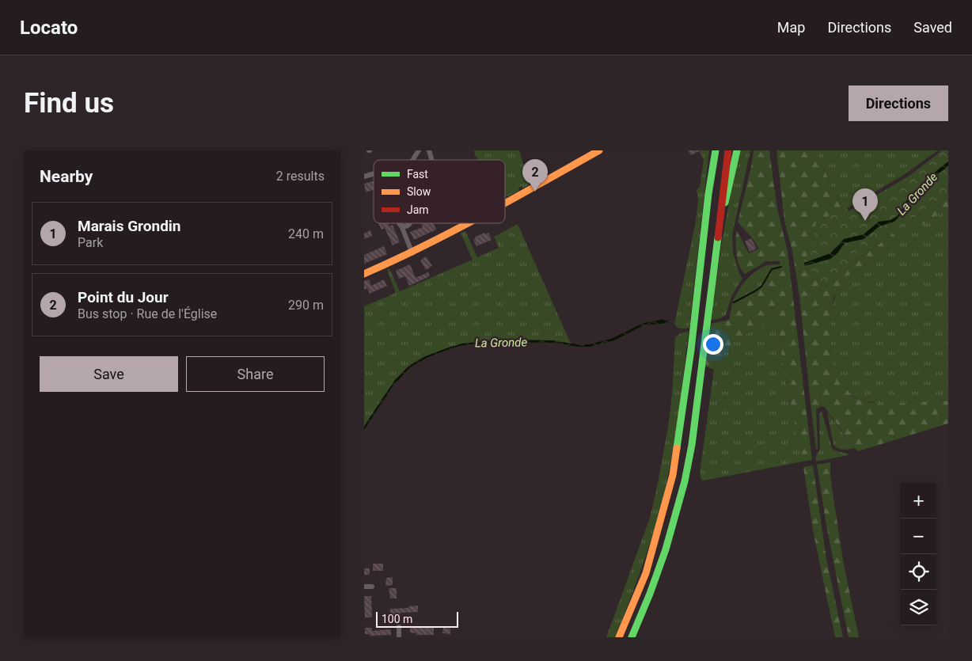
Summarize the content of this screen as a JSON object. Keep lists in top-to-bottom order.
{
  "water": ["La Gronde"],
  "legend": ["Fast", "Slow", "Jam"],
  "scale_bar": "100 m",
  "page": {
    "header": "Locato",
    "nav": ["Map", "Directions", "Saved"],
    "buttons": [
      "Directions",
      ["Save", "Share"]
    ],
    "title": "Find us",
    "heading": ["Nearby", "2 results"],
    "pins": ["2", "1"],
    "list": [
      {
        "mark": "1",
        "name": "Marais Grondin",
        "note": "Park",
        "value": "240 m"
      },
      {
        "mark": "2",
        "name": "Point du Jour",
        "note": "Bus stop · Rue de l'Église",
        "value": "290 m"
      }
    ],
    "map_buttons": ["+", "−"],
    "scale": "100 m"
  }
}
